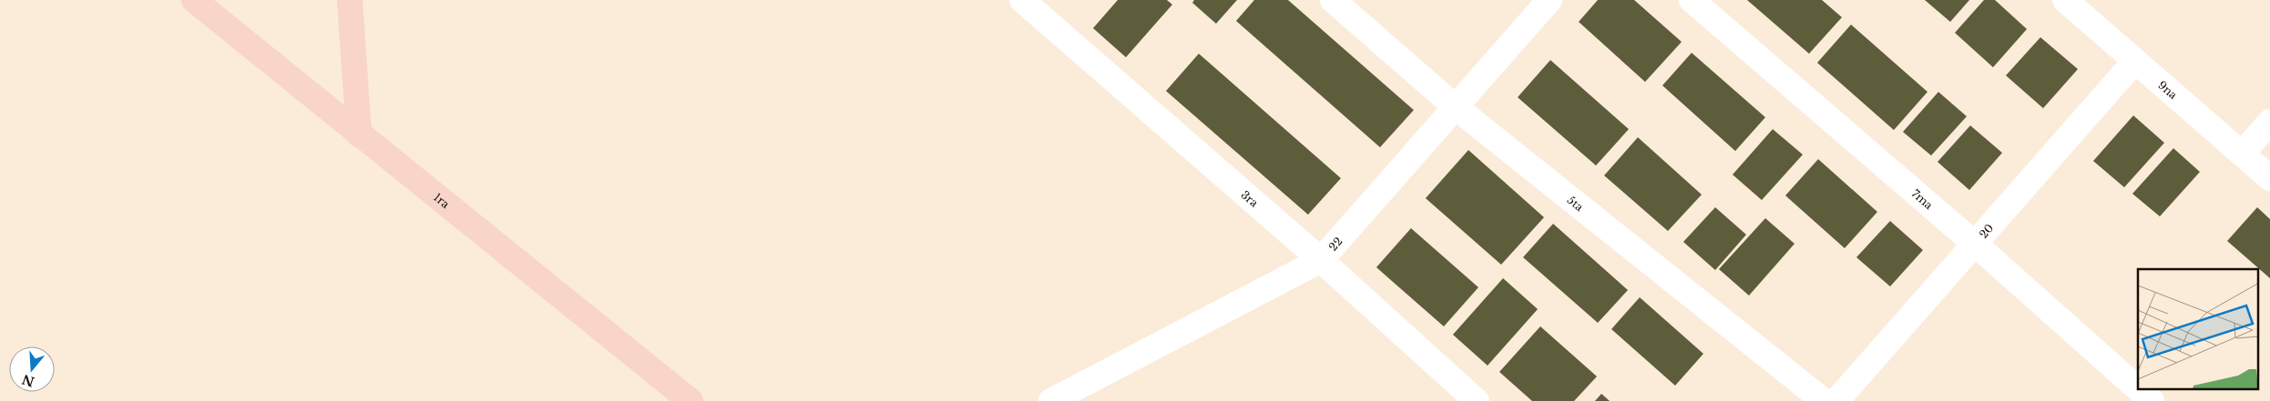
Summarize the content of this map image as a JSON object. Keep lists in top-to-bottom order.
{
  "streets": {
    "main road": ["1ra"],
    "street": [
      "9na",
      "3ra",
      "7ma",
      "5ta",
      "20",
      "22"
    ]
  },
  "crossings": [
    ["9na", "20"],
    ["3ra", "22"],
    ["7ma", "20"],
    ["5ta", "22"]
  ],
  "north": "bottom"
}
